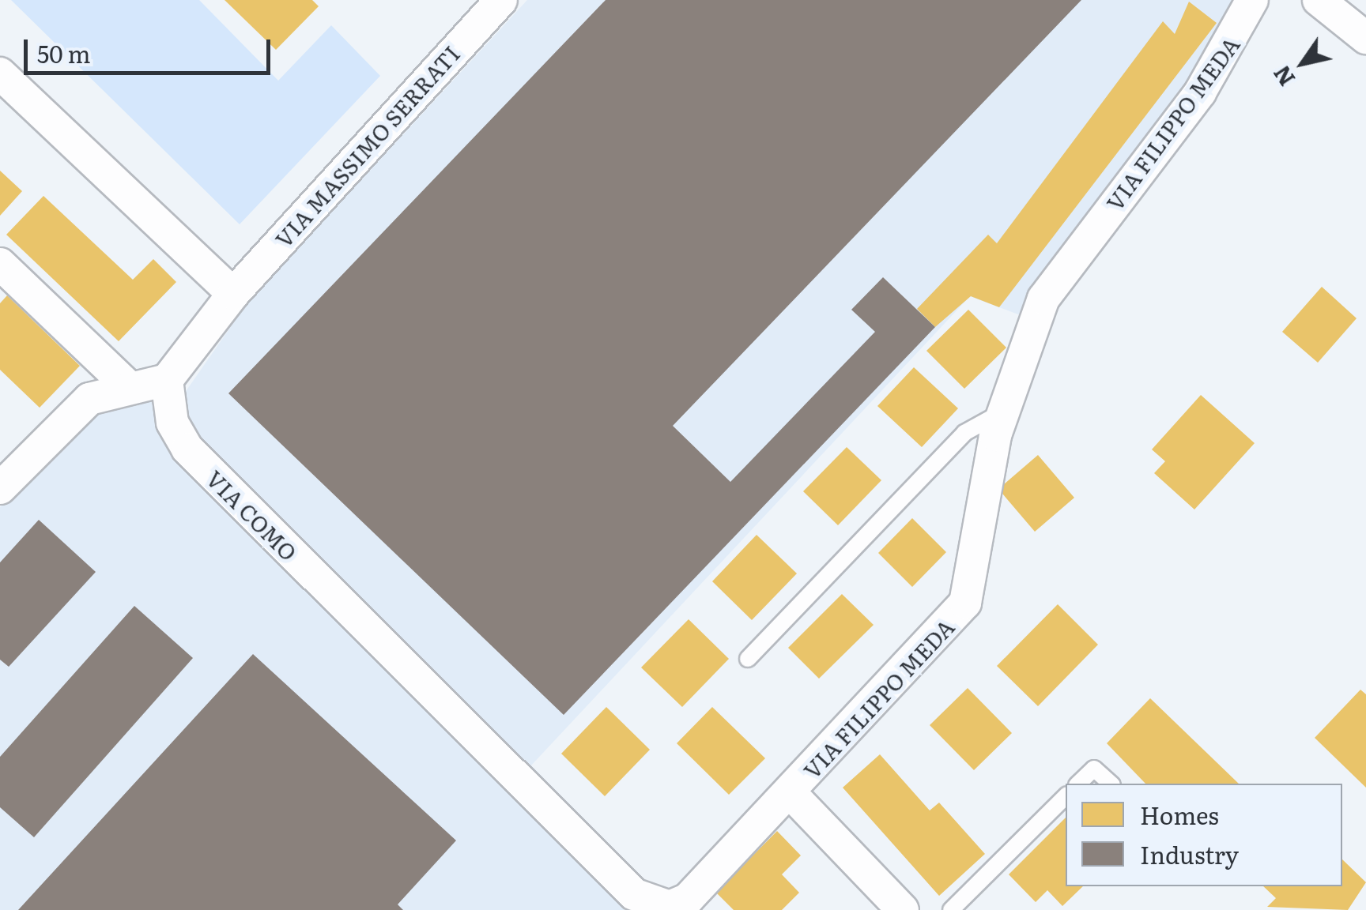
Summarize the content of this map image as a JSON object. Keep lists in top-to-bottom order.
{
  "streets": {
    "street": ["VIA FILIPPO MEDA", "VIA MASSIMO SERRATI", "VIA COMO"]
  },
  "crossings": [
    ["VIA FILIPPO MEDA", "VIA COMO"]
  ],
  "legend": ["Homes", "Industry"],
  "scale_bar": "50 m",
  "north": "bottom left"
}
